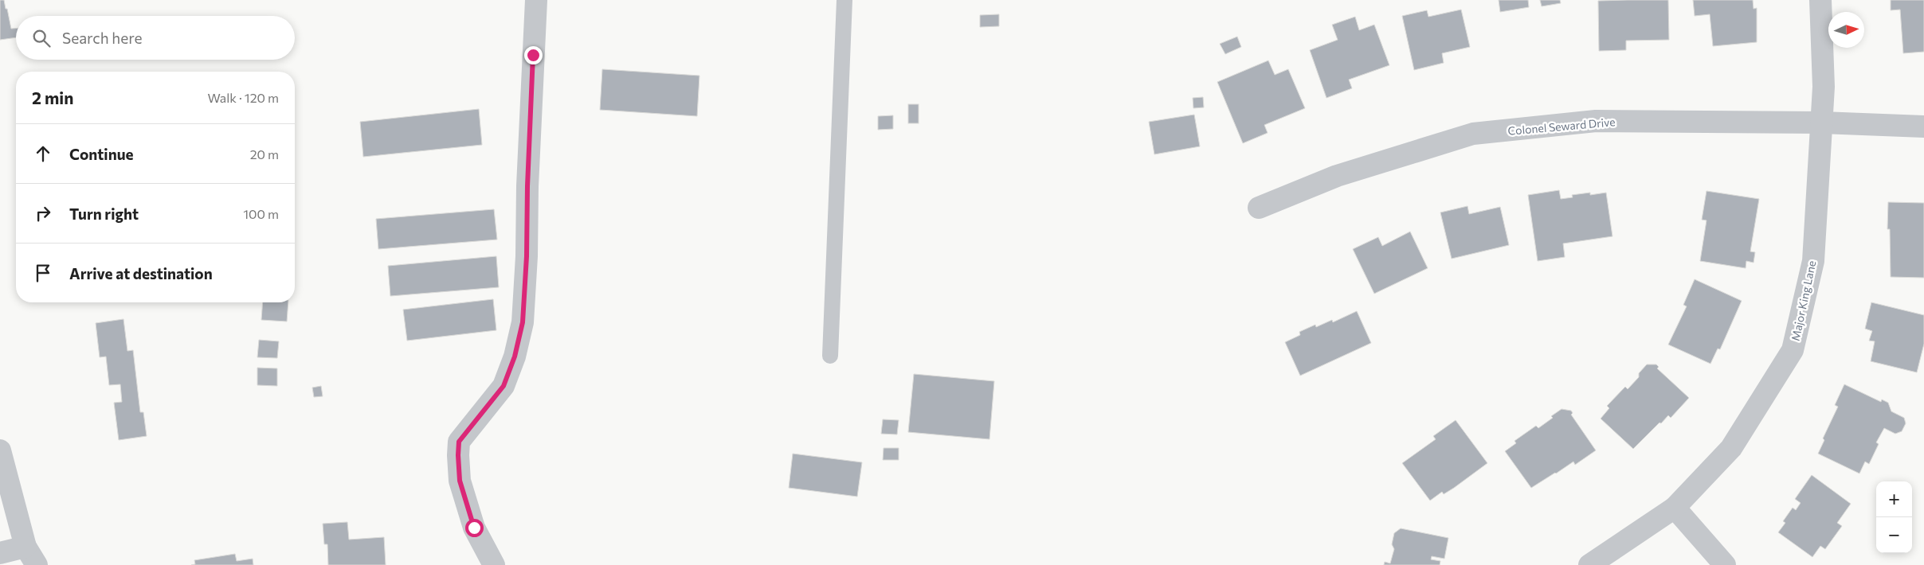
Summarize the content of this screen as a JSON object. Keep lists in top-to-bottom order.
{
  "streets": {
    "street": ["Colonel Seward Drive", "Major King Lane"]
  },
  "crossings": [
    ["Colonel Seward Drive", "Major King Lane"]
  ],
  "north": "right",
  "page": {
    "search": "Search here",
    "heading": ["2 min", "Walk · 120 m"],
    "list": [
      ["Continue", "20 m"],
      ["Turn right", "100 m"],
      "Arrive at destination"
    ],
    "map_buttons": ["+", "−"]
  }
}
